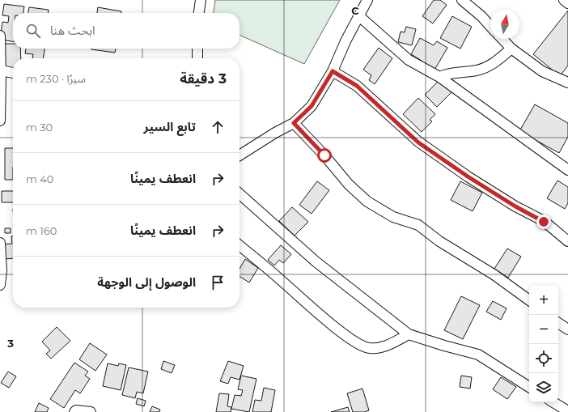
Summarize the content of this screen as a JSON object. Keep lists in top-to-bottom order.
{
  "north": "top",
  "page": {
    "search": "ابحث هنا",
    "heading": ["3 دقيقة", "سيرًا · 230 m"],
    "list": [
      ["تابع السير", "30 m"],
      ["انعطف يمينًا", "40 m"],
      ["انعطف يمينًا", "160 m"],
      "الوصول إلى الوجهة"
    ],
    "map_buttons": ["+", "−"]
  },
  "grid": {
    "columns": ["C"],
    "rows": ["3"]
  }
}
